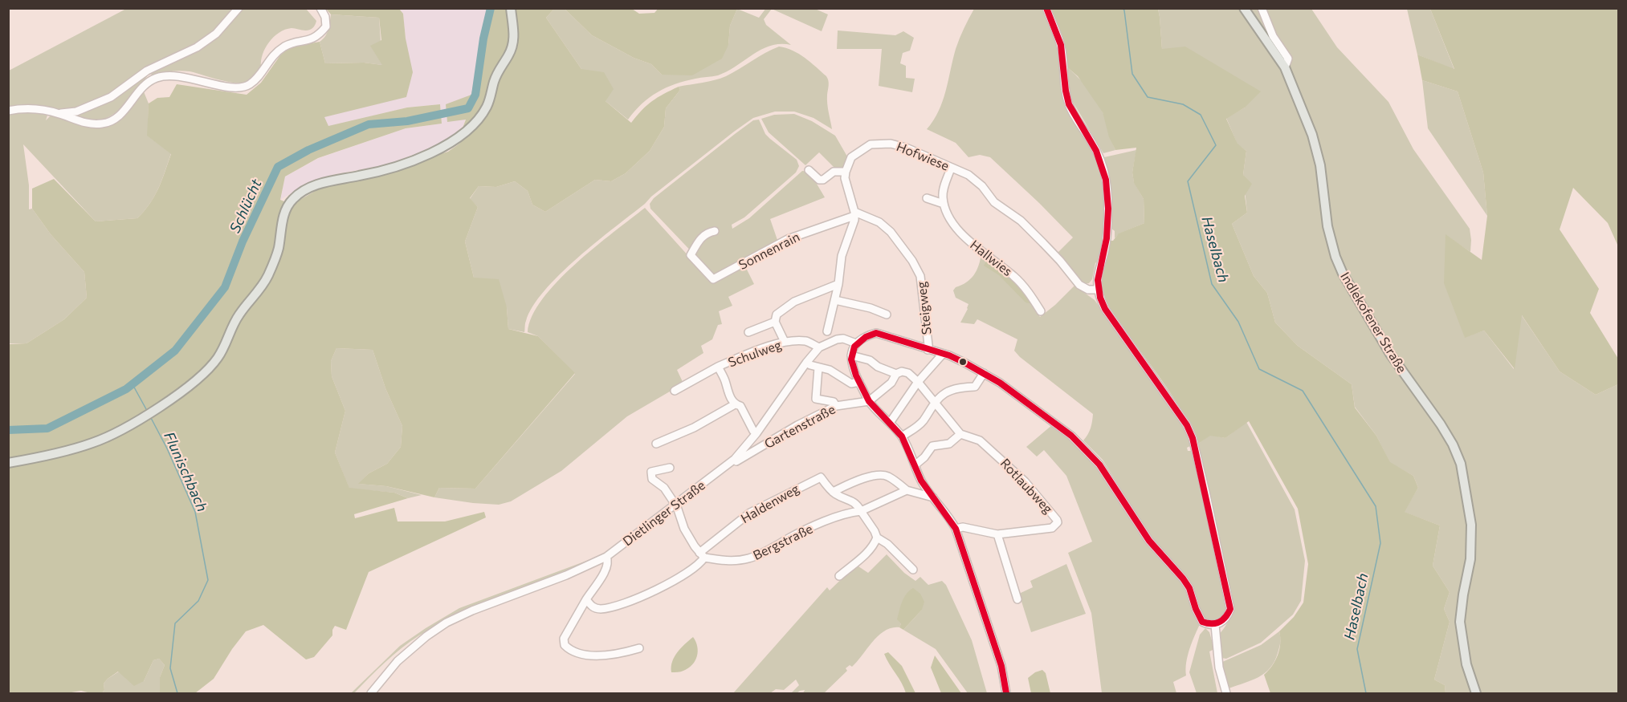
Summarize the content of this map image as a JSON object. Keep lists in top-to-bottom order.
{
  "streets": {
    "main road": ["Indlekofener Straße"],
    "street": [
      "Hofwiese",
      "Sonnenrain",
      "Hallwies",
      "Steigweg",
      "Schulweg",
      "Gartenstraße",
      "Rotlaubweg",
      "Haldenweg",
      "Dietlinger Straße",
      "Bergstraße"
    ]
  },
  "crossings": [
    ["Sonnenrain", "Steigweg"],
    ["Schulweg", "Dietlinger Straße"],
    ["Gartenstraße", "Dietlinger Straße"],
    ["Haldenweg", "Bergstraße"]
  ],
  "water": ["Schlücht", "Haselbach", "Flunischbach"]
}
